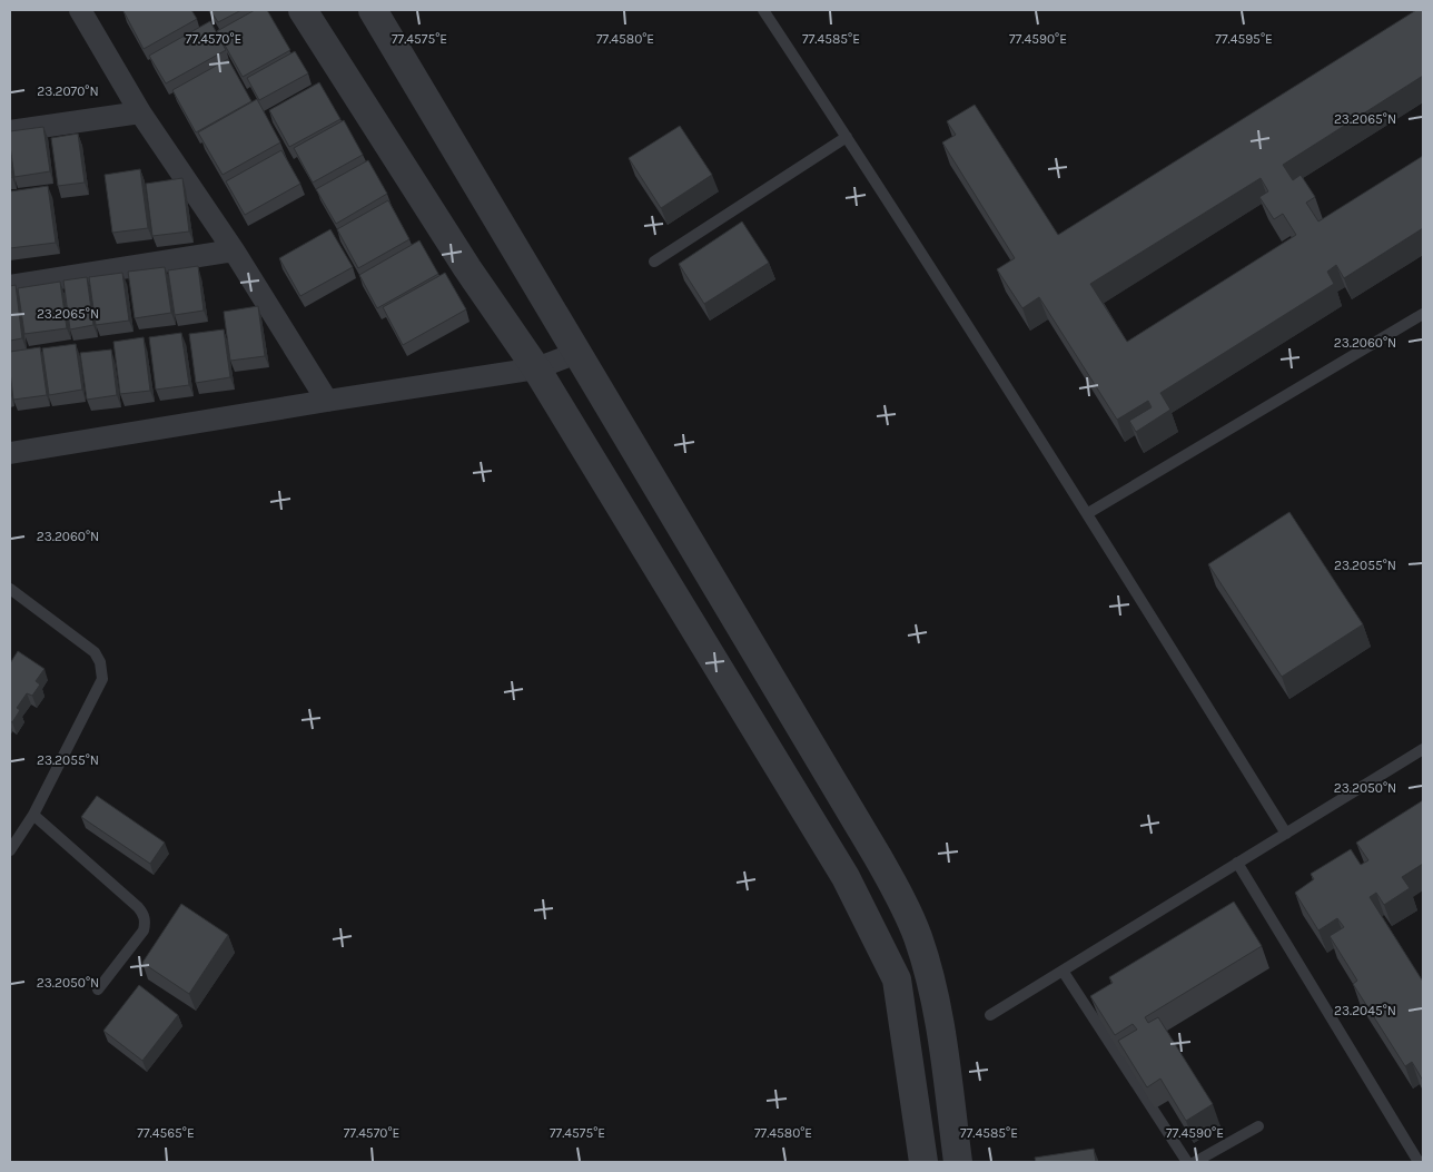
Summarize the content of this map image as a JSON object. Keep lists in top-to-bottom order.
{
  "coordinates": [
    "77.4570°E",
    "77.4575°E",
    "77.4580°E",
    "77.4585°E",
    "77.4590°E",
    "77.4595°E",
    "23.2070°N",
    "23.2065°N",
    "23.2060°N",
    "23.2055°N",
    "23.2050°N",
    "23.2045°N",
    "77.4565°E"
  ]
}
